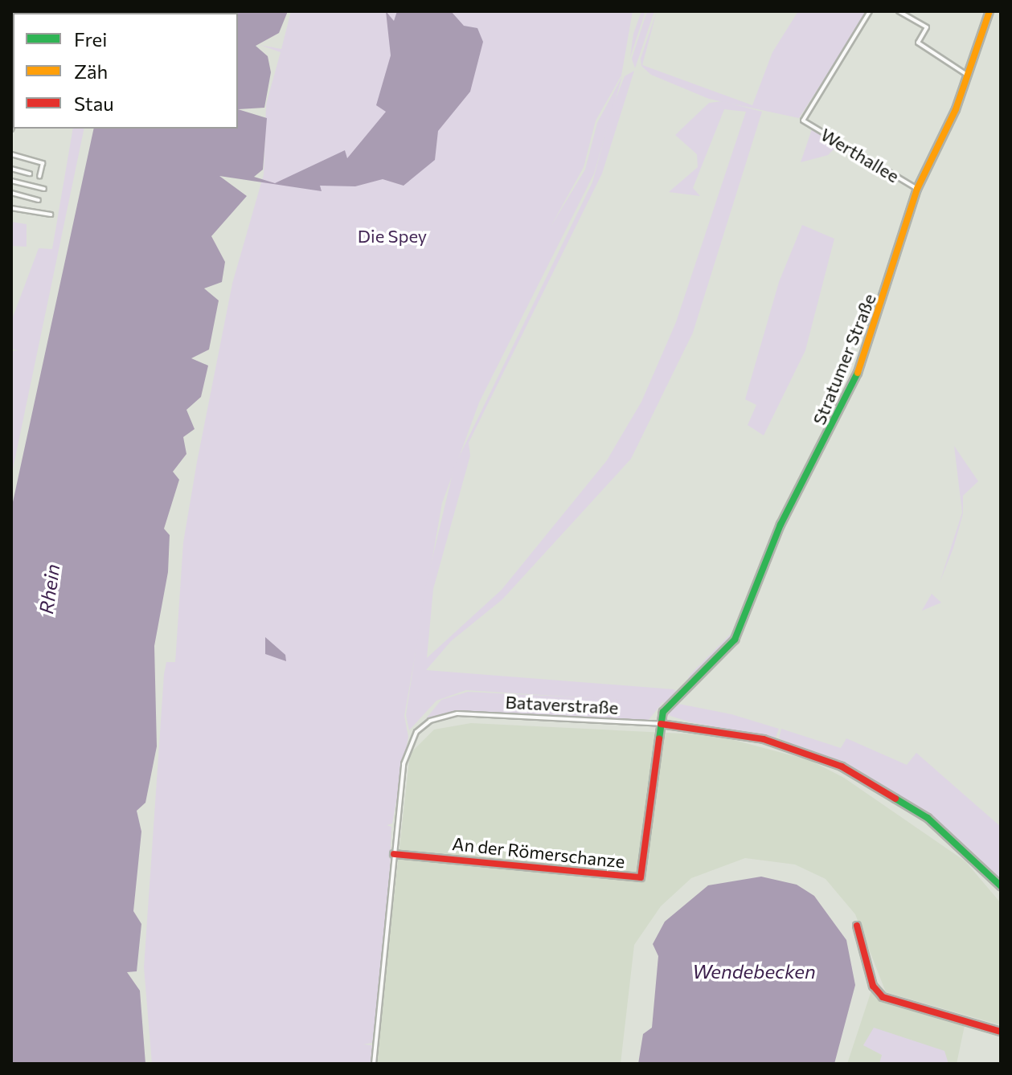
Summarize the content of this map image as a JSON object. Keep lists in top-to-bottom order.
{
  "streets": {
    "street": [
      "Werthallee",
      "Stratumer Straße",
      "Bataverstraße",
      "An der Römerschanze"
    ]
  },
  "crossings": [
    ["Werthallee", "Stratumer Straße"],
    ["Stratumer Straße", "Bataverstraße"],
    ["Stratumer Straße", "An der Römerschanze"],
    ["Bataverstraße", "An der Römerschanze"]
  ],
  "water": ["Rhein", "Wendebecken"],
  "parks": ["Die Spey"],
  "legend": ["Frei", "Zäh", "Stau"]
}
